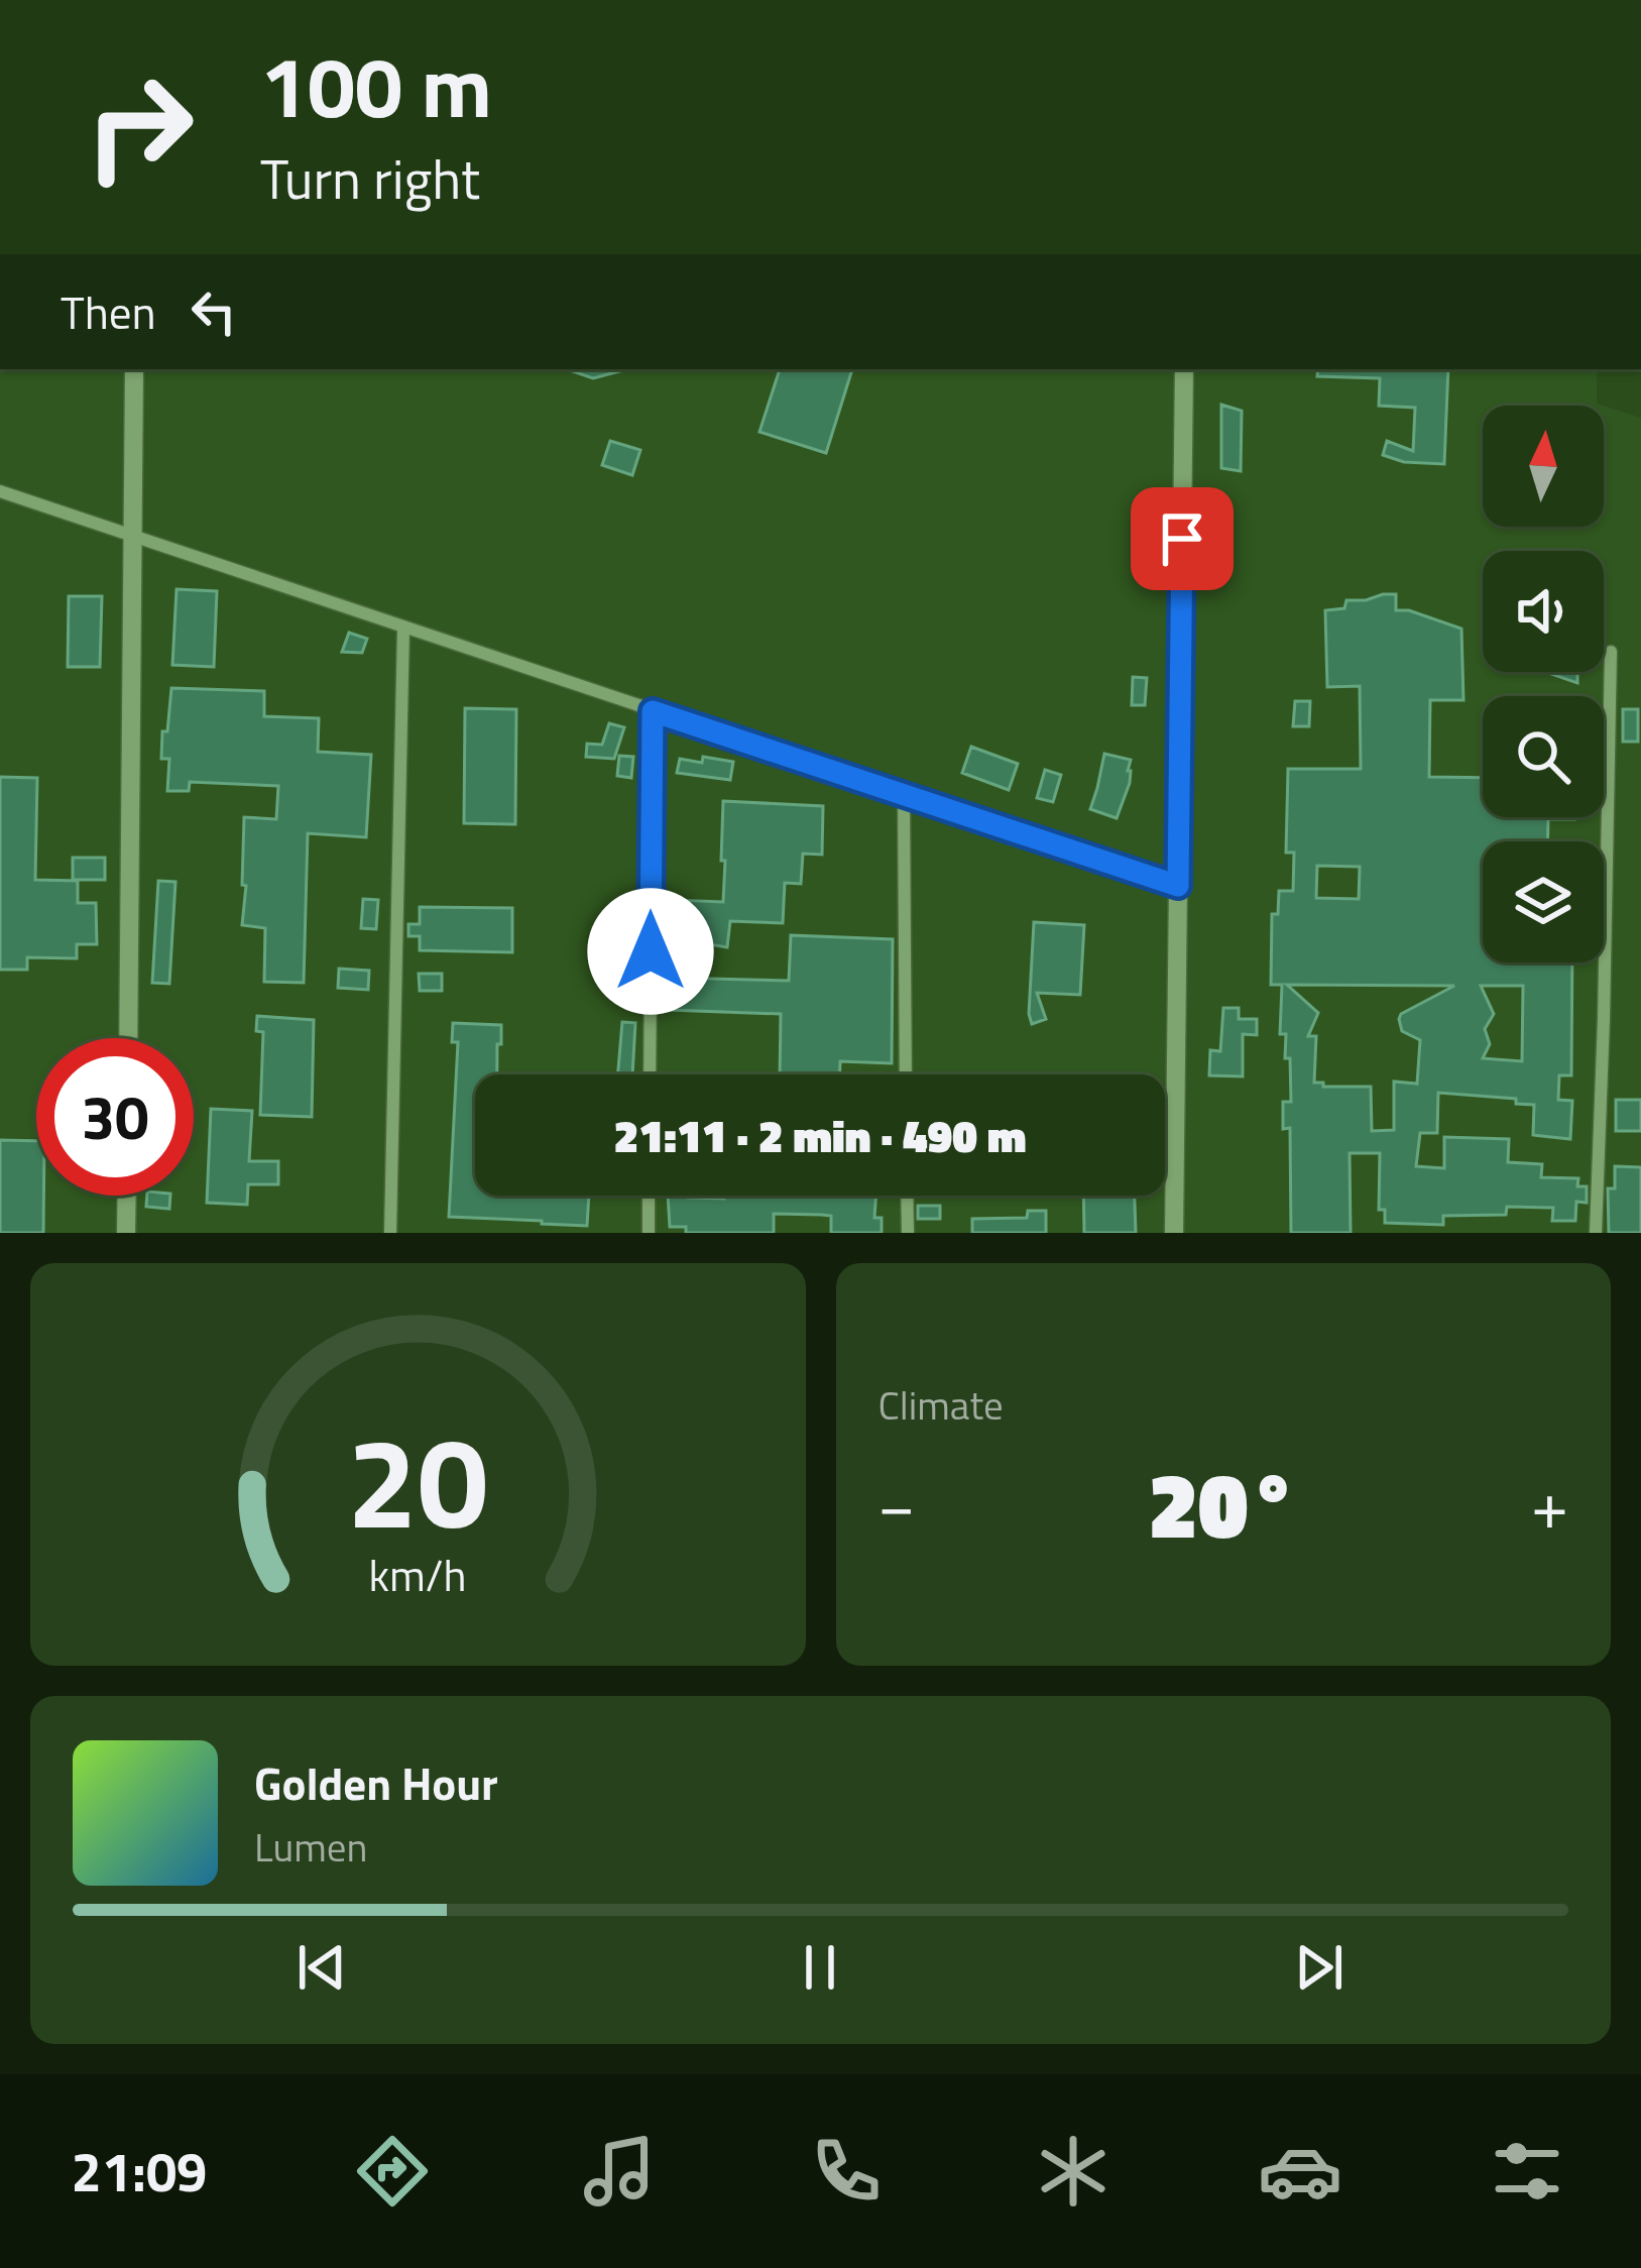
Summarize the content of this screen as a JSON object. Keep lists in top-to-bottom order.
{
  "north": "top",
  "page": {
    "turn": ["100 m", "Turn right"],
    "then": "Then",
    "limit": "30",
    "trip": "21:11 · 2 min · 490 m",
    "tile": "Climate",
    "heat": ["−", "20°", "+"],
    "song": ["Golden Hour", "Lumen"],
    "tabs": "21:09",
    "gauge": ["20", "km/h"]
  }
}
